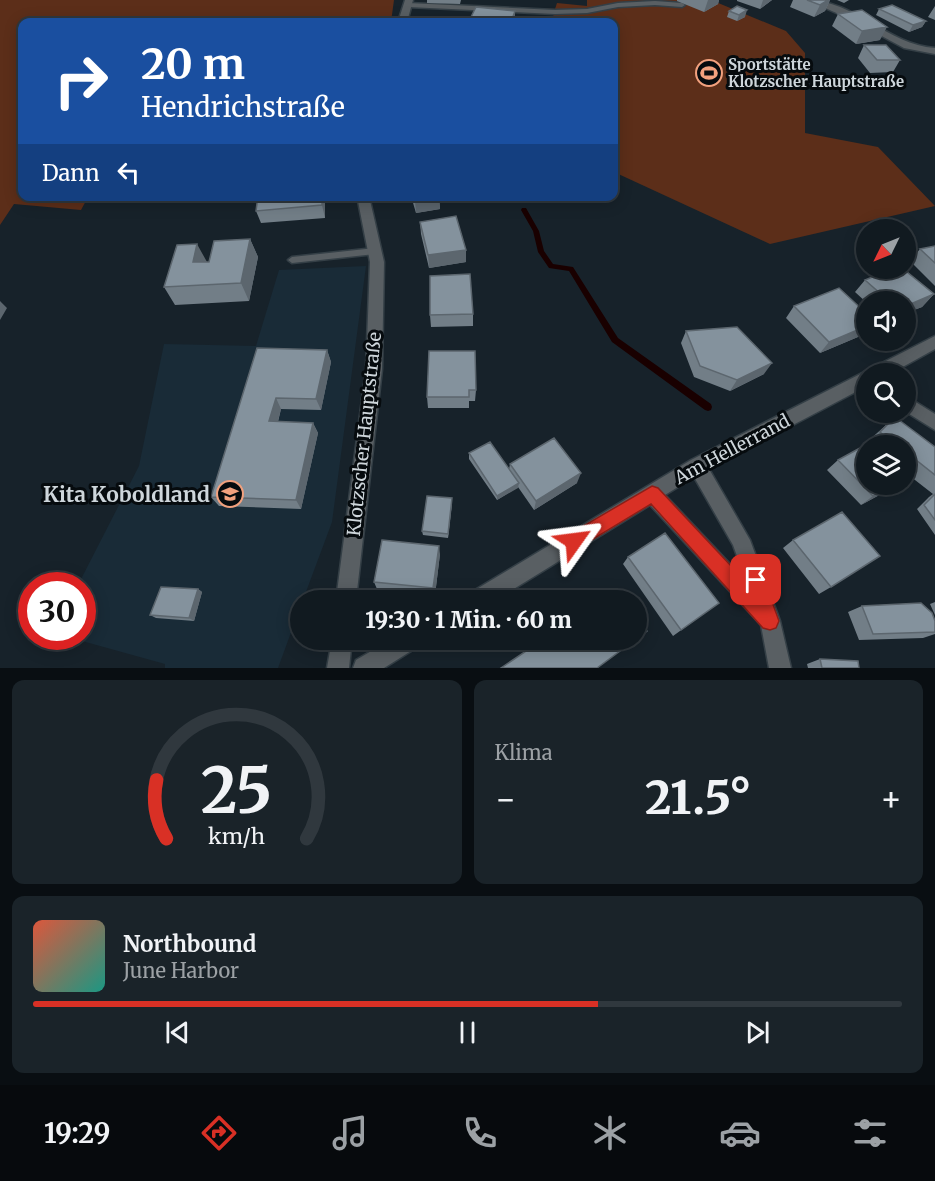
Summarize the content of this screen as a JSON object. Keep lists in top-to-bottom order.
{
  "streets": {
    "street": ["Klotzscher Hauptstraße", "Am Hellerrand"]
  },
  "places": {
    "sports": ["Sportstätte Klotzscher Hauptstraße"],
    "school or university": ["Kita Koboldland"]
  },
  "north": "bottom left",
  "page": {
    "turn": ["20 m", "Hendrichstraße"],
    "then": "Dann",
    "limit": "30",
    "trip": "19:30 · 1 Min. · 60 m",
    "tile": "Klima",
    "heat": ["−", "21.5°", "+"],
    "song": ["Northbound", "June Harbor"],
    "tabs": "19:29",
    "gauge": ["25", "km/h"]
  }
}
